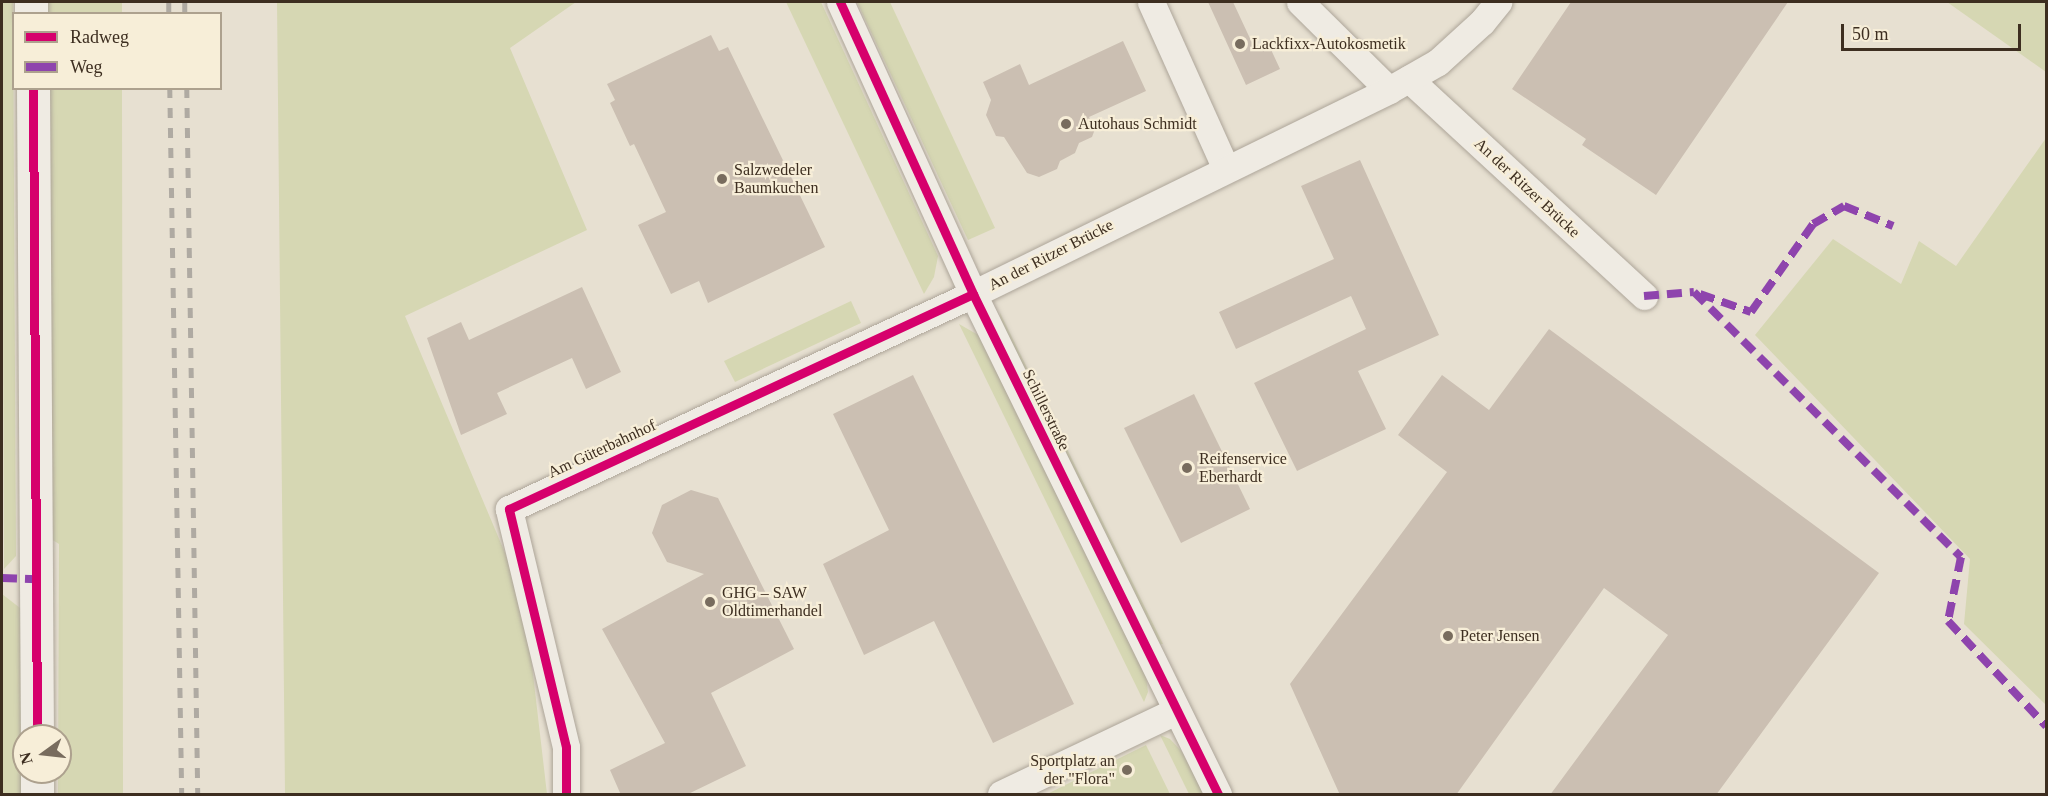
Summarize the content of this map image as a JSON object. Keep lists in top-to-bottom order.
{
  "streets": {
    "street": ["An der Ritzer Brücke", "Schillerstraße", "Am Güterbahnhof"]
  },
  "crossings": [
    ["An der Ritzer Brücke", "Schillerstraße"],
    ["An der Ritzer Brücke", "Am Güterbahnhof"],
    ["Schillerstraße", "Am Güterbahnhof"]
  ],
  "places": [
    "Lackfixx-Autokosmetik",
    "Autohaus Schmidt",
    "Salzwedeler Baumkuchen",
    "Reifenservice Eberhardt",
    "GHG – SAW Oldtimerhandel",
    "Peter Jensen",
    "Sportplatz an der \"Flora\""
  ],
  "legend": ["Radweg", "Weg"],
  "scale_bar": "50 m",
  "north": "left"
}
